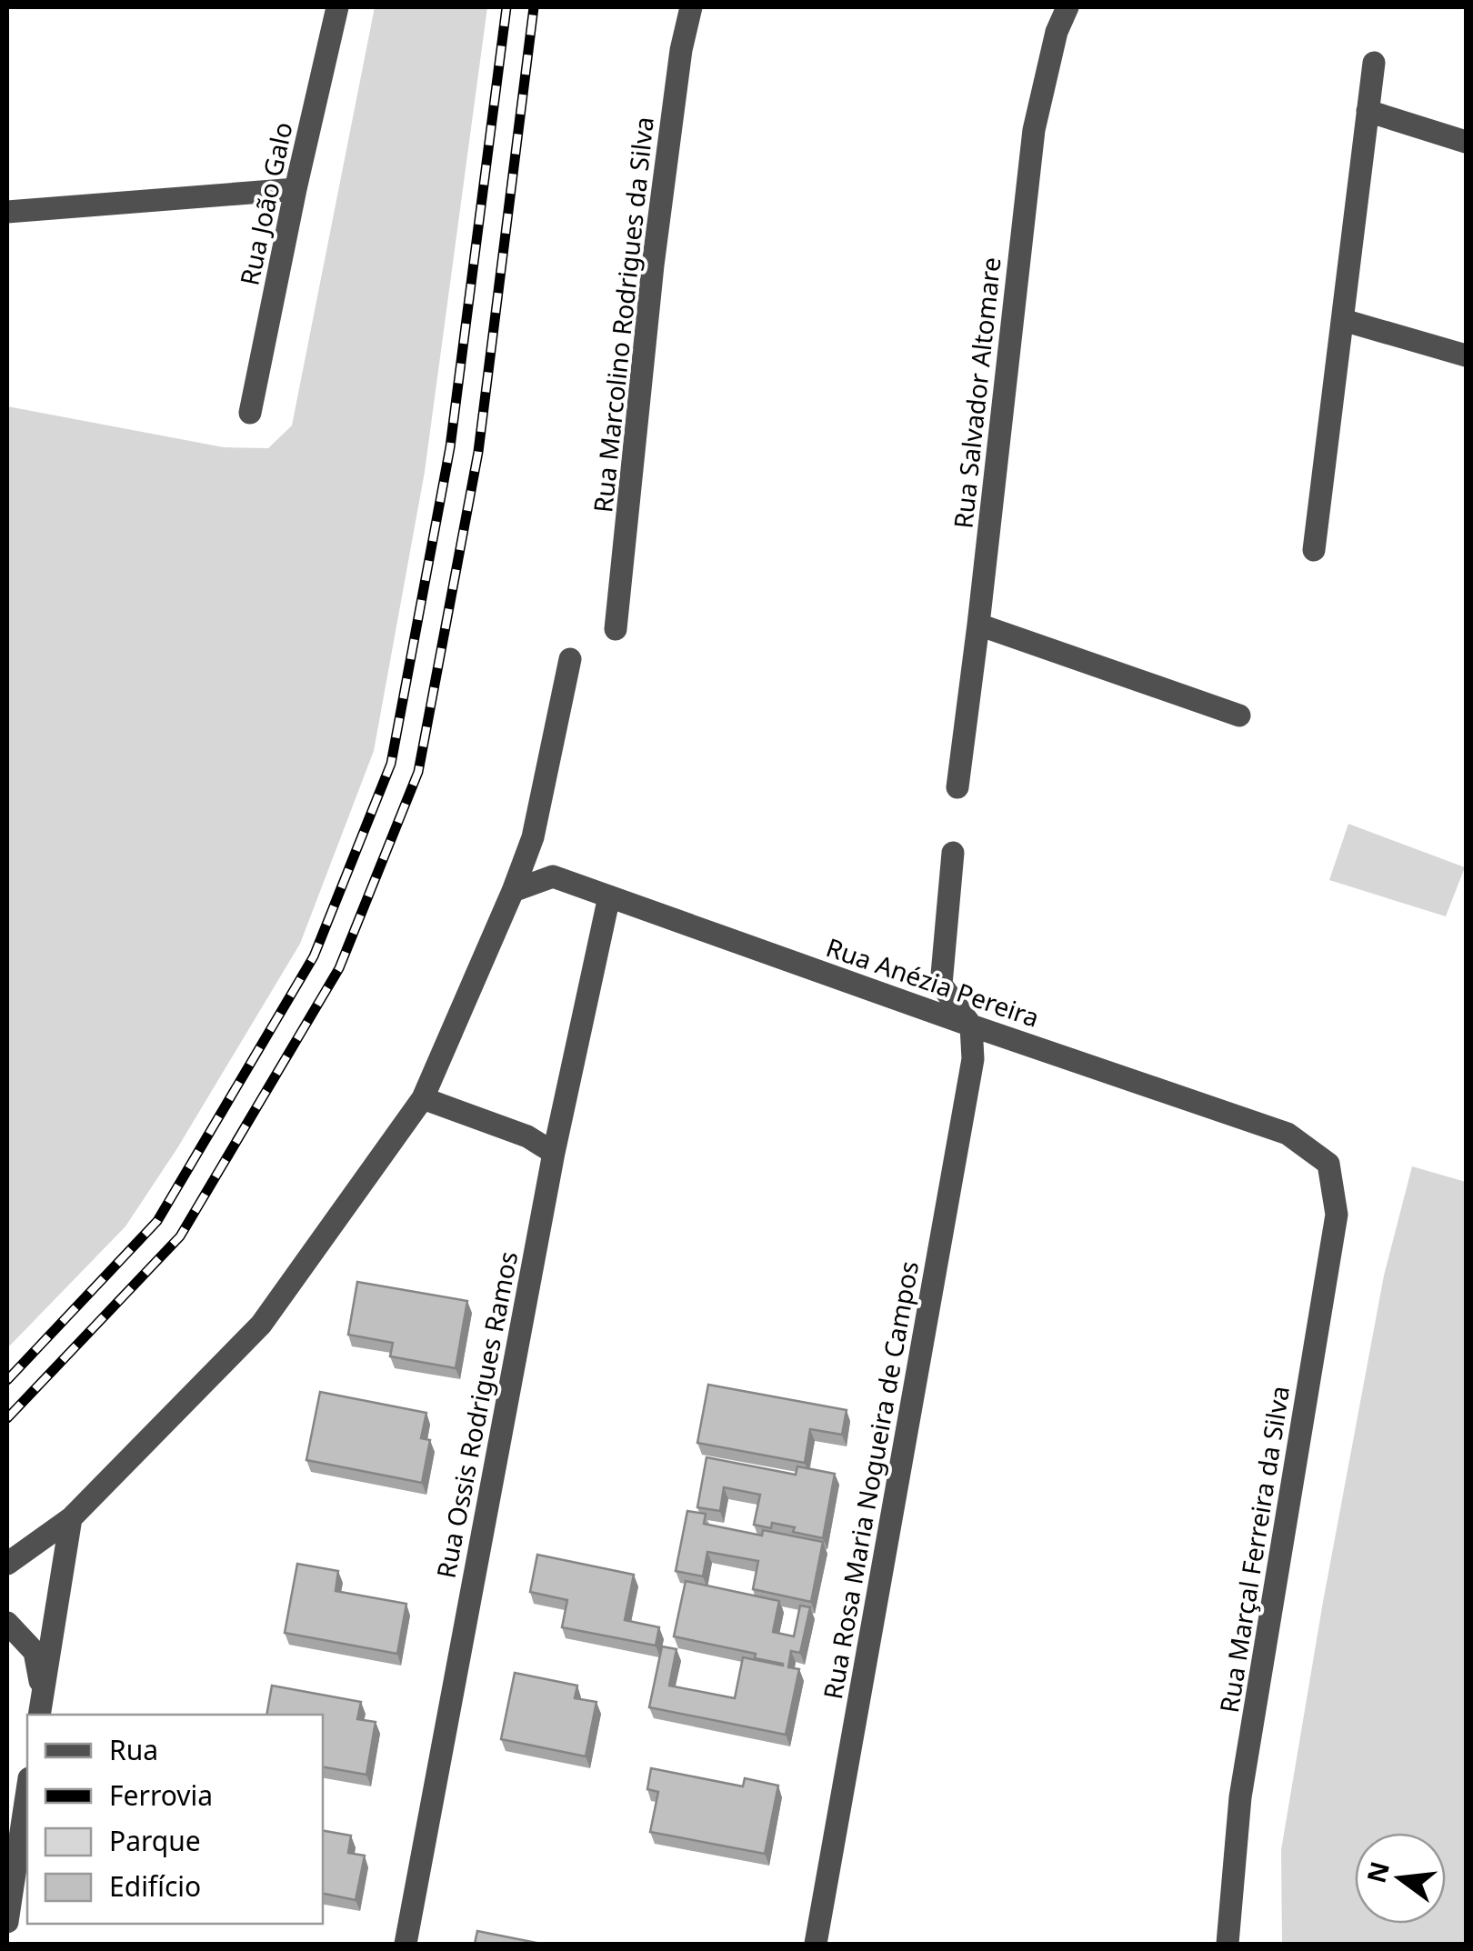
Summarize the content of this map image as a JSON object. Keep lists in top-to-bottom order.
{
  "streets": {
    "street": [
      "Rua João Galo",
      "Rua Marcolino Rodrigues da Silva",
      "Rua Salvador Altomare",
      "Rua Anézia Pereira",
      "Rua Ossis Rodrigues Ramos",
      "Rua Rosa Maria Nogueira de Campos",
      "Rua Marçal Ferreira da Silva"
    ]
  },
  "crossings": [
    ["Rua Anézia Pereira", "Rua Ossis Rodrigues Ramos"],
    ["Rua Anézia Pereira", "Rua Rosa Maria Nogueira de Campos"],
    ["Rua Anézia Pereira", "Rua Marçal Ferreira da Silva"]
  ],
  "legend": [
    "Rua",
    "Ferrovia",
    "Parque",
    "Edifício"
  ],
  "north": "left"
}
